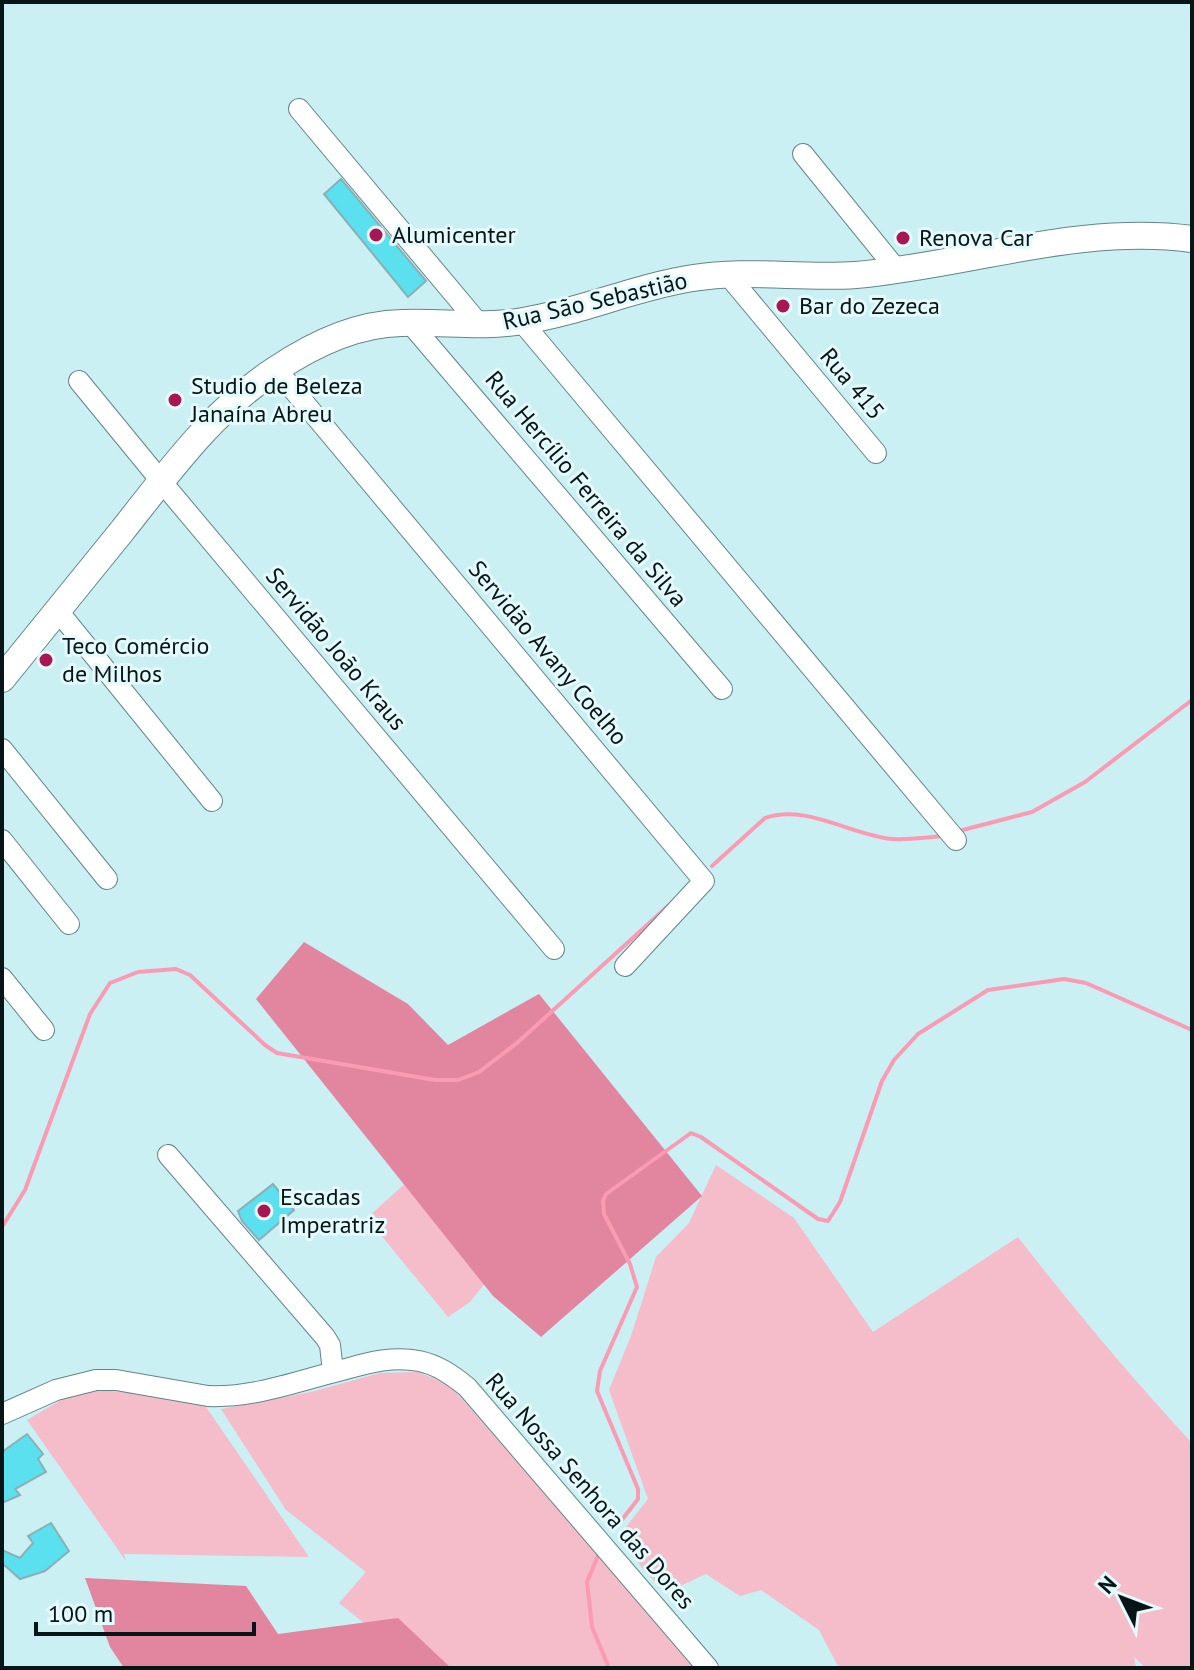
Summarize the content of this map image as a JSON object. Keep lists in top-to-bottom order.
{
  "streets": {
    "main road": ["Rua São Sebastião"],
    "street": [
      "Rua 415",
      "Rua Hercílio Ferreira da Silva",
      "Servidão João Kraus",
      "Servidão Avany Coelho",
      "Rua Nossa Senhora das Dores"
    ]
  },
  "crossings": [
    ["Rua São Sebastião", "Rua 415"],
    ["Rua São Sebastião", "Rua Hercílio Ferreira da Silva"],
    ["Rua São Sebastião", "Servidão João Kraus"],
    ["Rua São Sebastião", "Servidão Avany Coelho"]
  ],
  "places": [
    "Alumicenter",
    "Renova Car",
    "Bar do Zezeca",
    "Studio de Beleza Janaína Abreu",
    "Teco Comércio de Milhos",
    "Escadas Imperatriz"
  ],
  "scale_bar": "100 m",
  "north": "top left"
}
